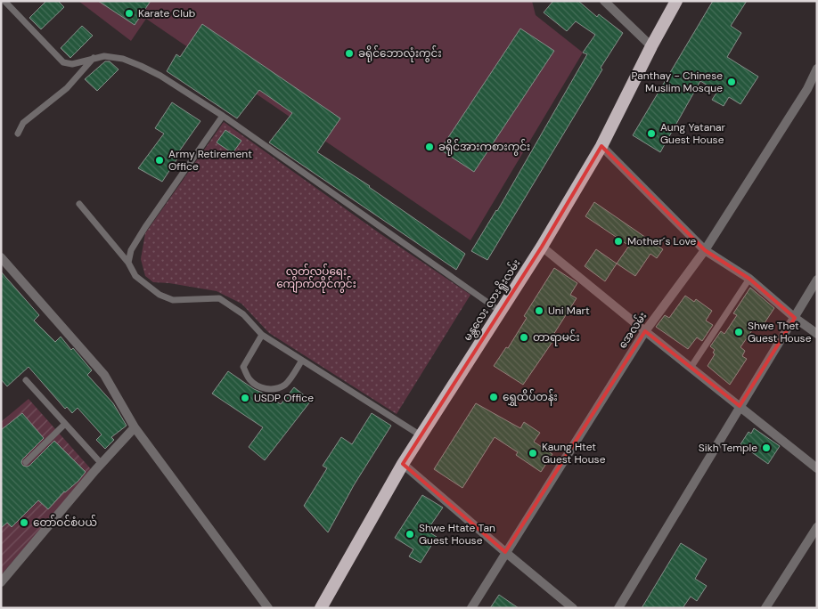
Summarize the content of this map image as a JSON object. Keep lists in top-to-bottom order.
{
  "streets": {
    "highway": ["မန္တလေး လားရှိုးလမ်း"],
    "street": ["အေလမ်း"]
  },
  "parks": ["လွတ်လပ်ရေး ကျောက်တိုင်ကွင်း"],
  "places": [
    "Karate Club",
    "ခရိုင်ဘောလုံးကွင်း",
    "Panthay - Chinese Muslim Mosque",
    "Aung Yatanar Guest House",
    "ခရိုင်အားကစားကွင်း",
    "Army Retirement Office",
    "Mother´s Love",
    "Uni Mart",
    "Shwe Thet Guest House",
    "တာရာမင်း",
    "ရွှေထိပ်တန်း",
    "USDP Office",
    "Sikh Temple",
    "Kaung Htet Guest House",
    "တော်ဝင်စံပယ်",
    "Shwe Htate Tan Guest House"
  ]
}
